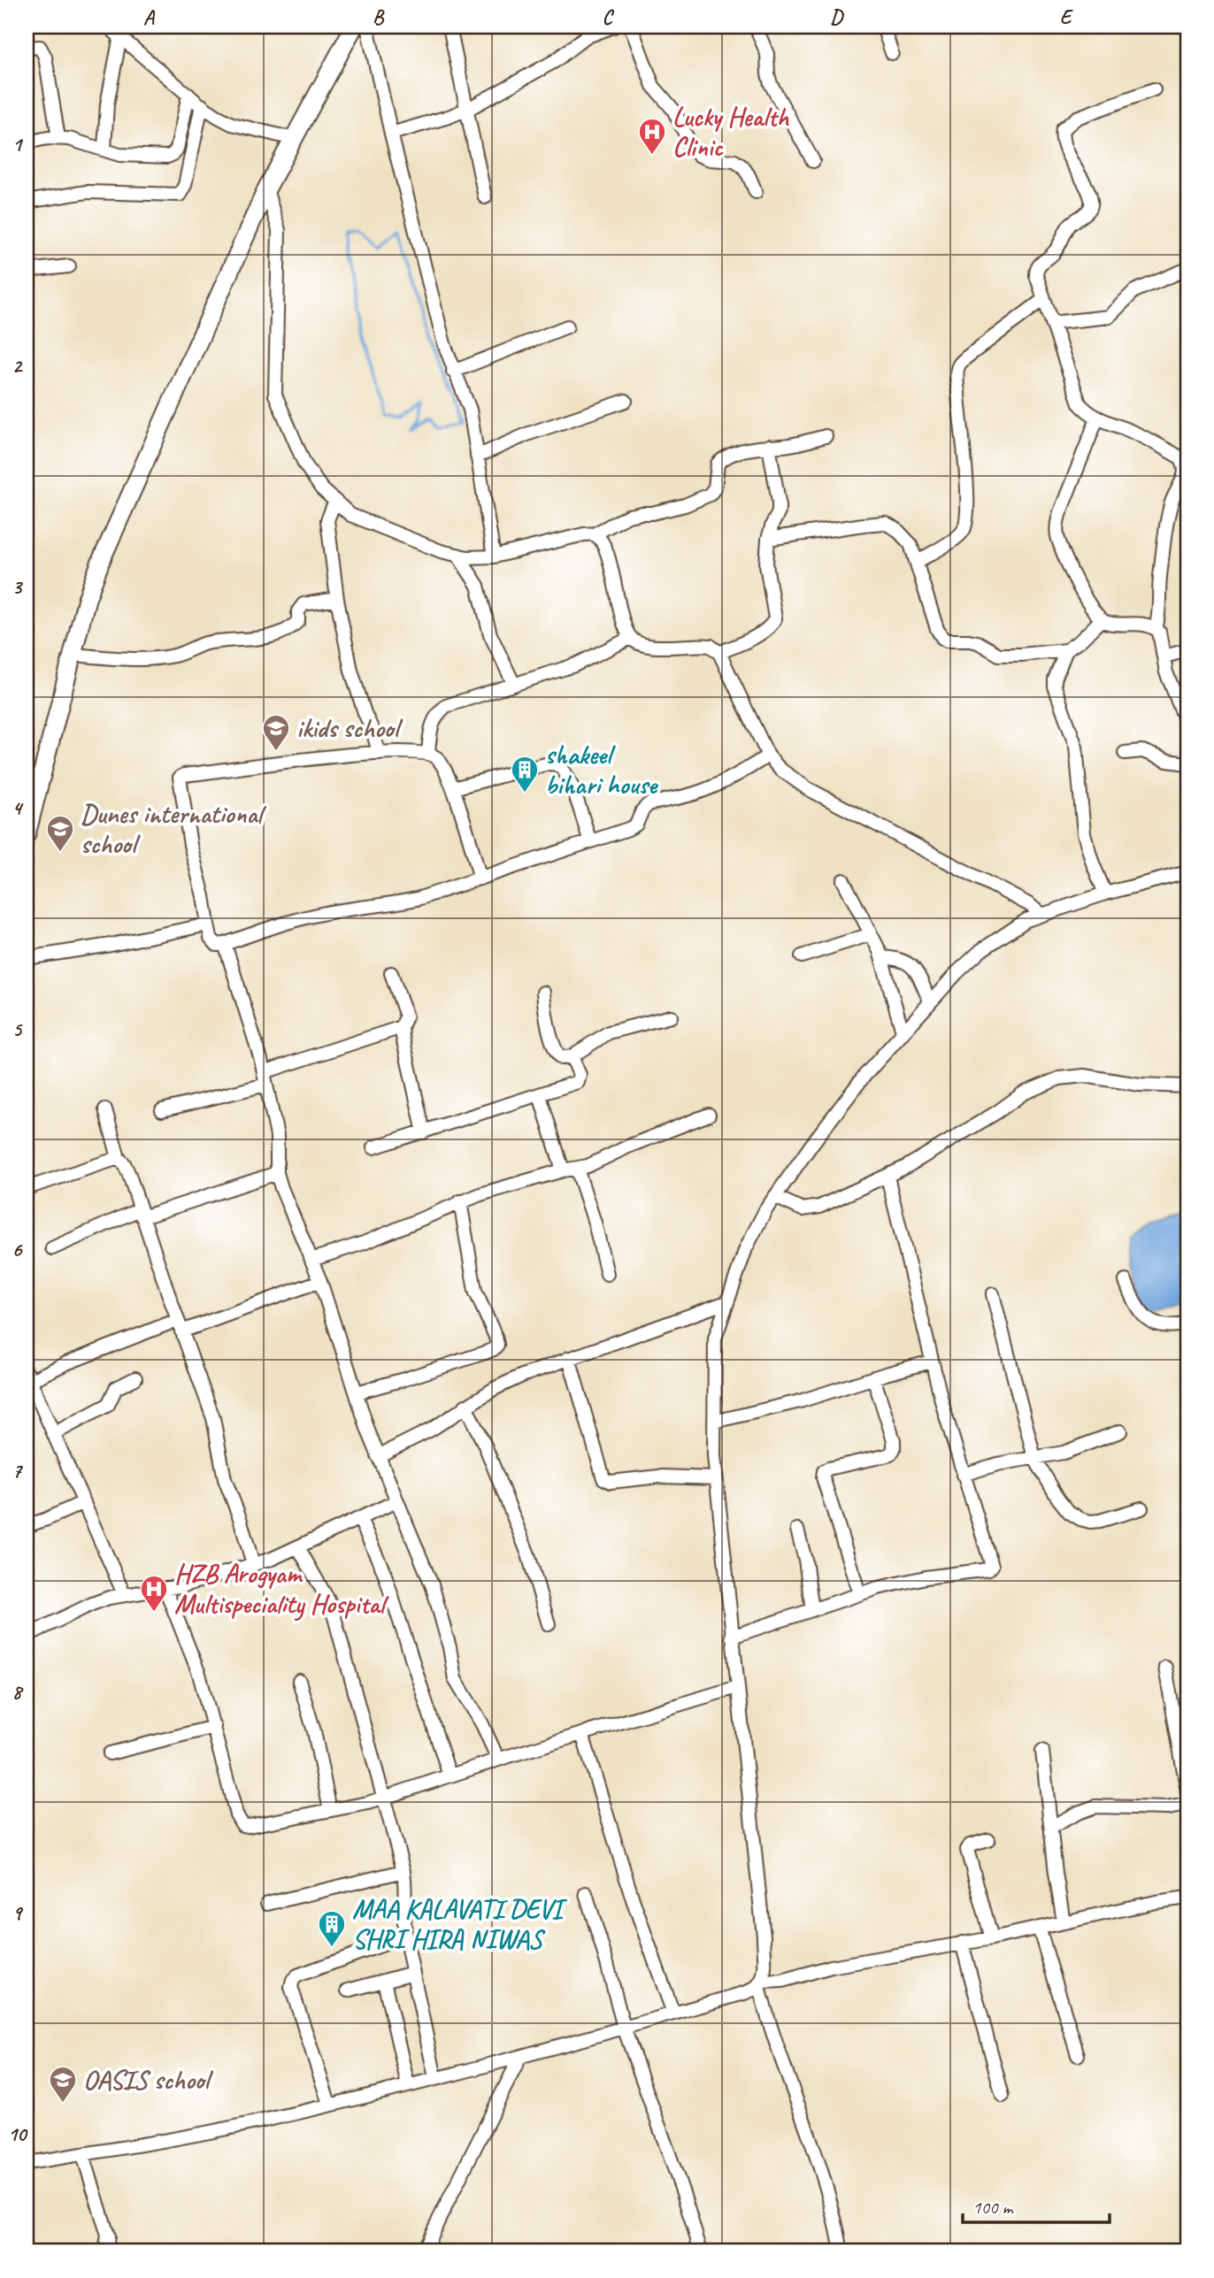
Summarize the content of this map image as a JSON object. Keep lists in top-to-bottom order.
{
  "places": {
    "hospital": ["Lucky Health Clinic", "HZB Arogyam Multispeciality Hospital"],
    "school or university": ["ikids school", "Dunes international school", "OASIS school"],
    "building": ["shakeel bihari house", "MAA KALAVATI DEVI SHRI HIRA NIWAS"]
  },
  "scale_bar": "100 m",
  "grid": {
    "columns": [
      "A",
      "B",
      "C",
      "D",
      "E"
    ],
    "rows": [
      "1",
      "2",
      "3",
      "4",
      "5",
      "6",
      "7",
      "8",
      "9",
      "10"
    ]
  }
}
